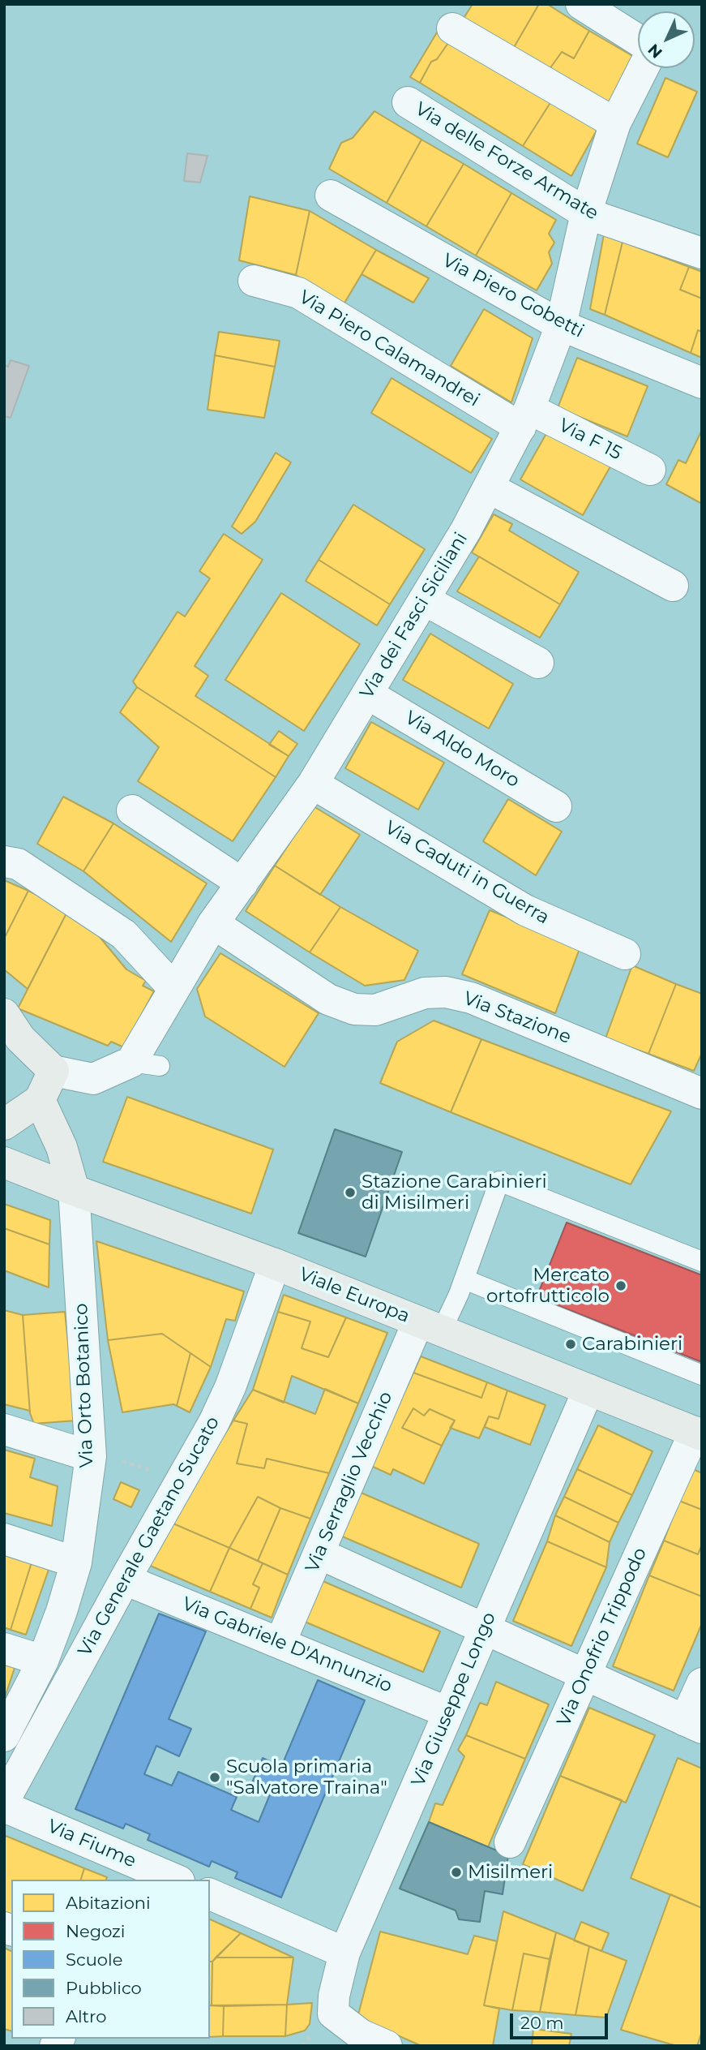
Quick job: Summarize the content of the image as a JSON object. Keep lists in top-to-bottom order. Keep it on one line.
{"streets":{"main road":["Viale Europa"],"street":["Via delle Forze Armate","Via Piero Gobetti","Via Piero Calamandrei","Via F 15","Via dei Fasci Siciliani","Via Aldo Moro","Via Caduti in Guerra","Via Stazione","Via Orto Botanico","Via Serraglio Vecchio","Via Generale Gaetano Sucato","Via Onofrio Trippodo","Via Gabriele D'Annunzio","Via Giuseppe Longo","Via Fiume"]},"crossings":[["Via delle Forze Armate","Via dei Fasci Siciliani"],["Via Piero Gobetti","Via dei Fasci Siciliani"],["Via Piero Calamandrei","Via F 15"],["Via Piero Calamandrei","Via dei Fasci Siciliani"],["Via F 15","Via dei Fasci Siciliani"],["Via dei Fasci Siciliani","Via Aldo Moro"],["Via dei Fasci Siciliani","Via Caduti in Guerra"],["Via dei Fasci Siciliani","Via Stazione"],["Viale Europa","Via Orto Botanico"],["Viale Europa","Via Serraglio Vecchio"],["Viale Europa","Via Generale Gaetano Sucato"],["Viale Europa","Via Onofrio Trippodo"],["Viale Europa","Via Giuseppe Longo"],["Via Serraglio Vecchio","Via Gabriele D'Annunzio"],["Via Generale Gaetano Sucato","Via Gabriele D'Annunzio"],["Via Gabriele D'Annunzio","Via Giuseppe Longo"]],"places":["Stazione Carabinieri di Misilmeri","Mercato ortofrutticolo","Carabinieri","Scuola primaria \"Salvatore Traina\"","Misilmeri"],"legend":["Abitazioni","Negozi","Scuole","Pubblico","Altro"],"scale_bar":"20 m","north":"bottom left"}
